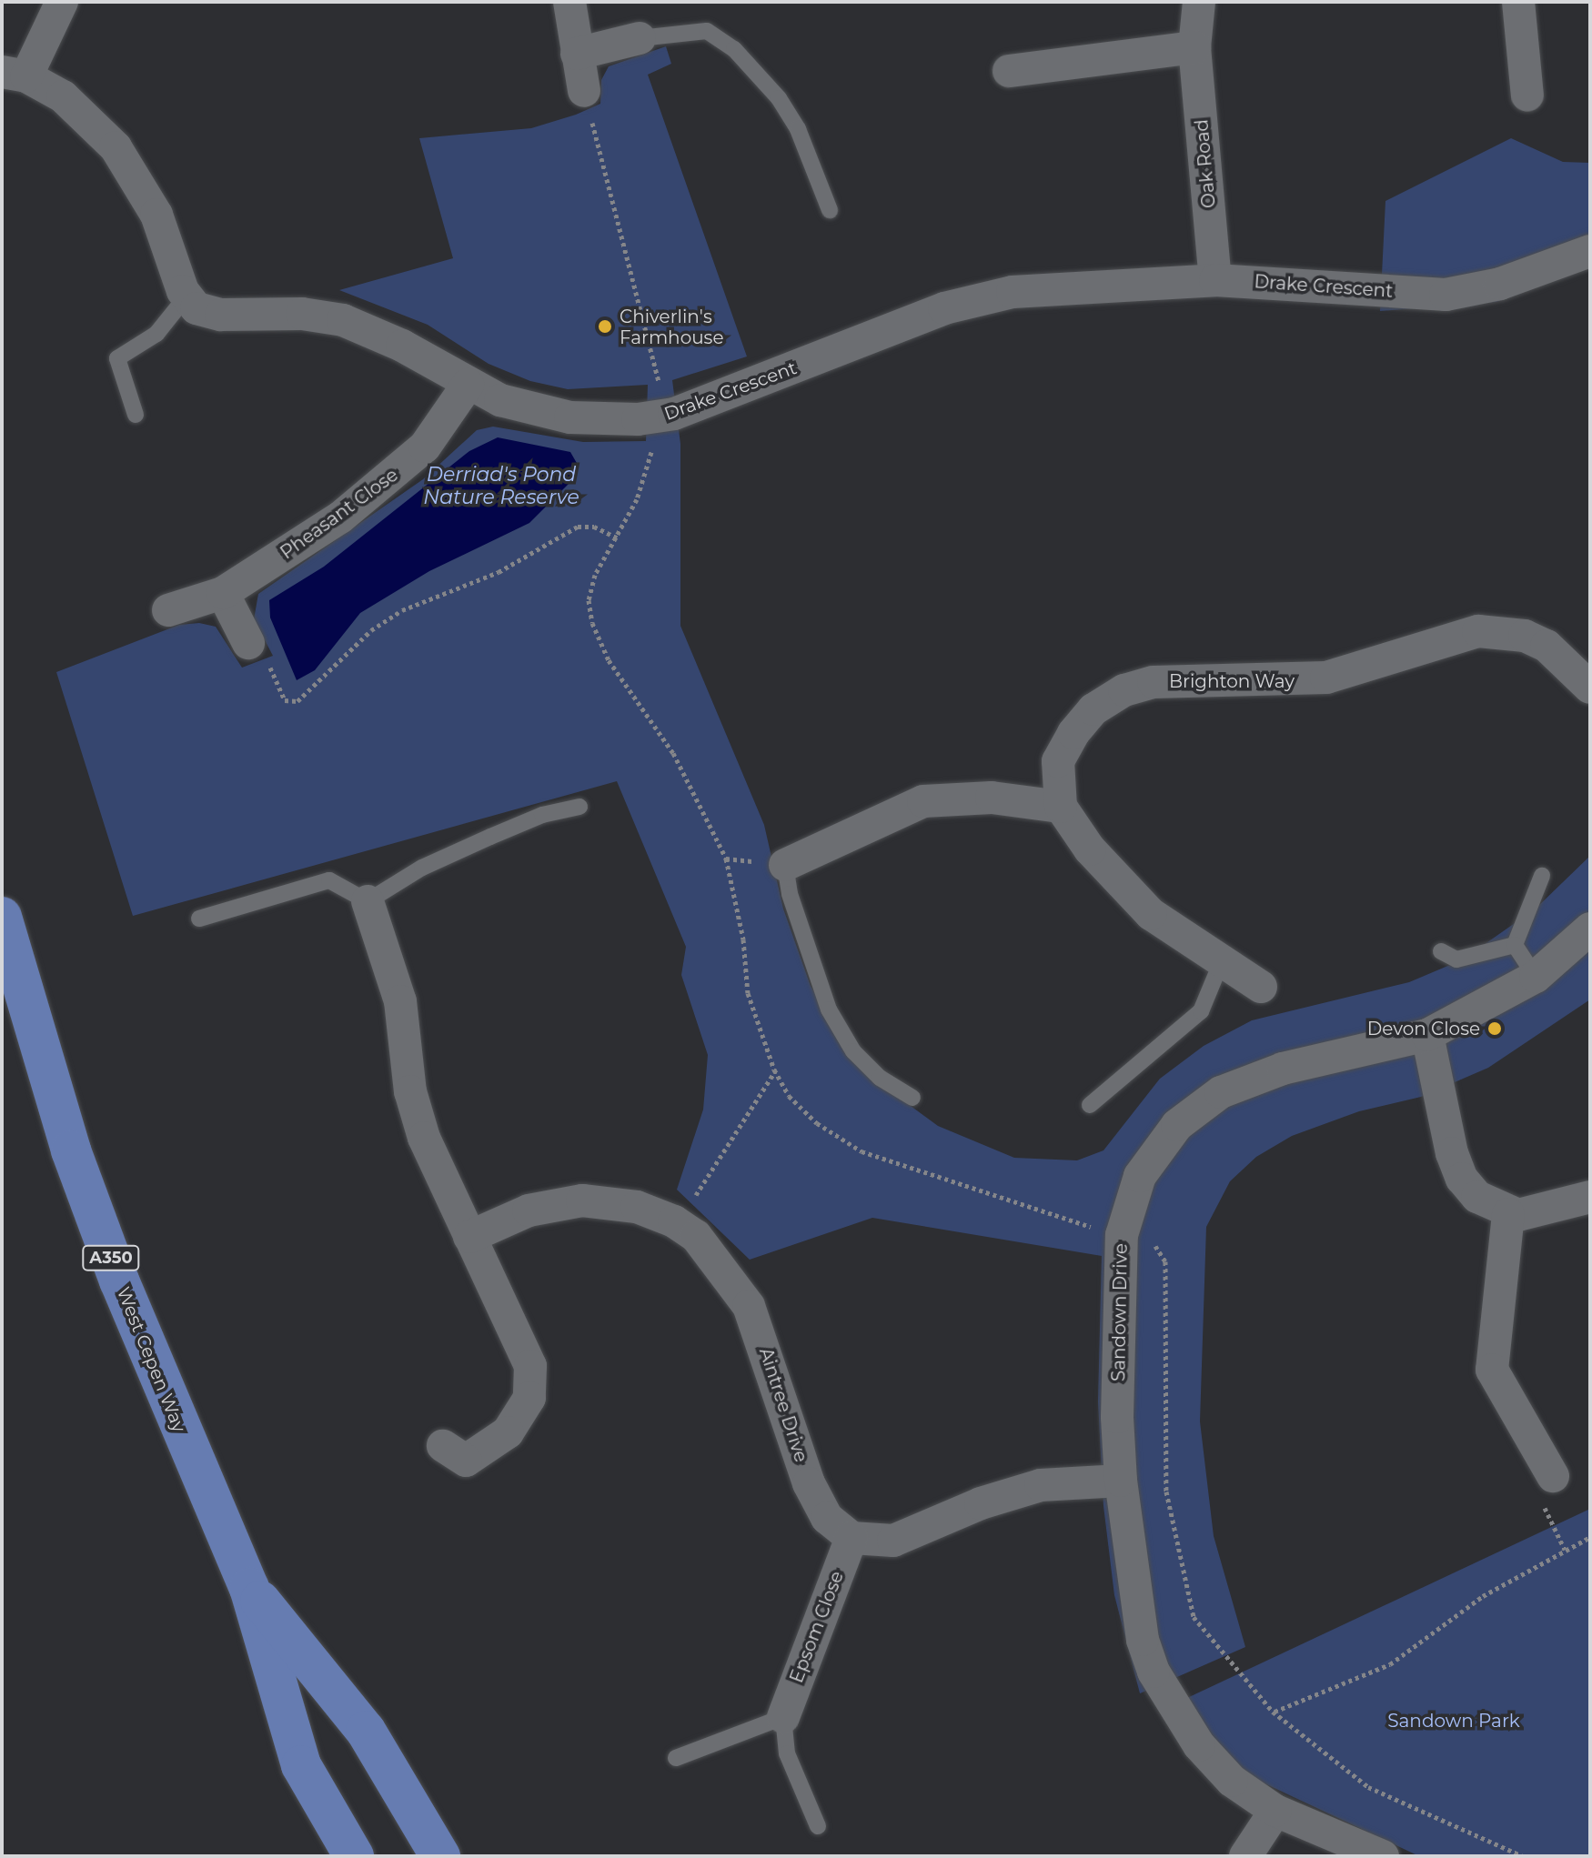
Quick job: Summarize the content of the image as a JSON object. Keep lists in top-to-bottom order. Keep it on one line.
{"streets":{"highway":["A350","West Cepen Way"],"street":["Oak Road","Drake Crescent","Pheasant Close","Brighton Way","Sandown Drive","Aintree Drive","Epsom Close"]},"crossings":[["Oak Road","Drake Crescent"],["Drake Crescent","Pheasant Close"],["Aintree Drive","Epsom Close"]],"water":["Derriad's Pond Nature Reserve"],"parks":["Sandown Park"],"places":["Chiverlin's Farmhouse","Devon Close"]}
